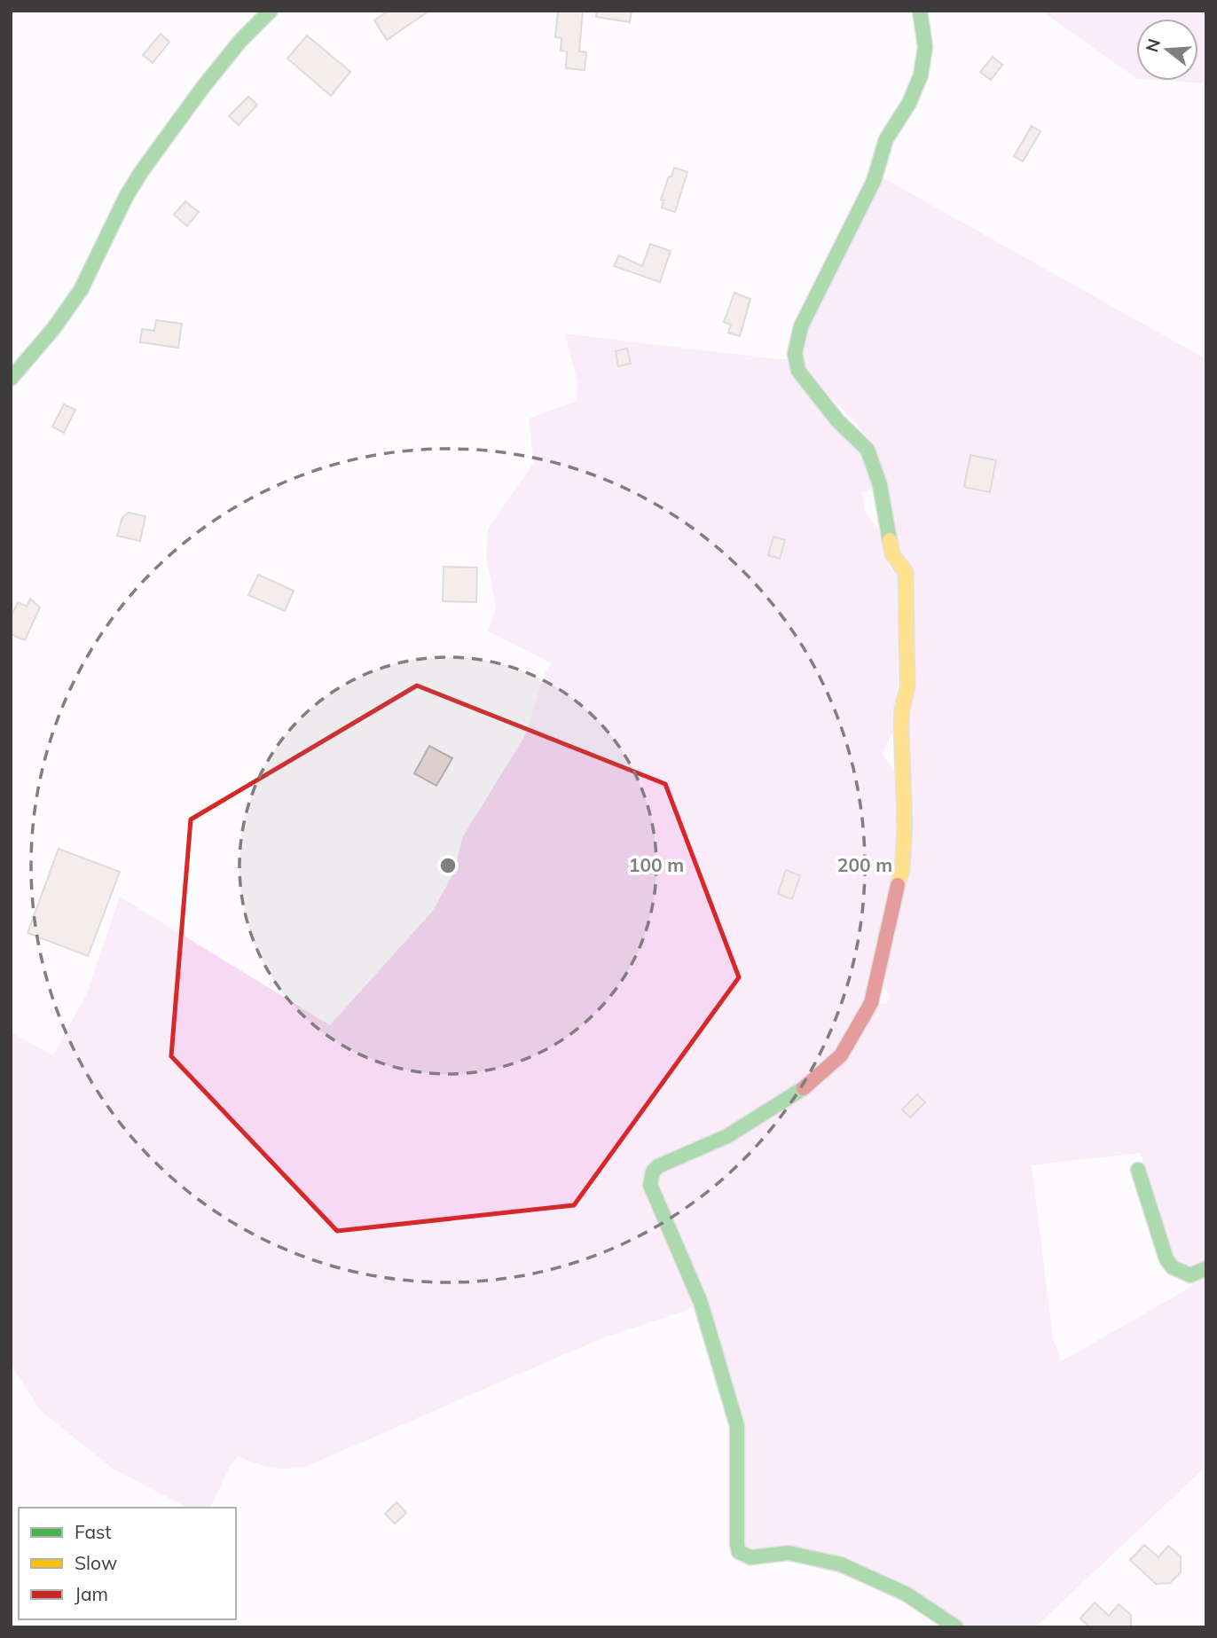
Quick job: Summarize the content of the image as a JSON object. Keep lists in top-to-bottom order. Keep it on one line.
{"legend":["Fast","Slow","Jam"],"north":"left","rings":["100 m","200 m"]}
